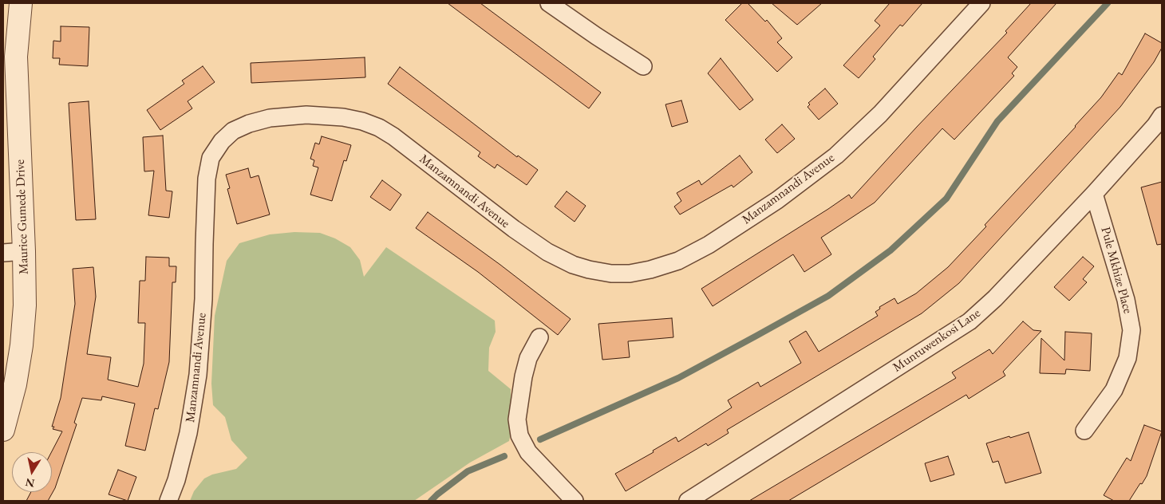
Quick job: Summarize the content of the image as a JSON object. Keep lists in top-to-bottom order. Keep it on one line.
{"streets":{"street":["Manzamnandi Avenue","Maurice Gumede Drive","Pule Mkhize Place","Muntuwenkosi Lane"]},"crossings":[["Pule Mkhize Place","Muntuwenkosi Lane"]],"north":"bottom"}
